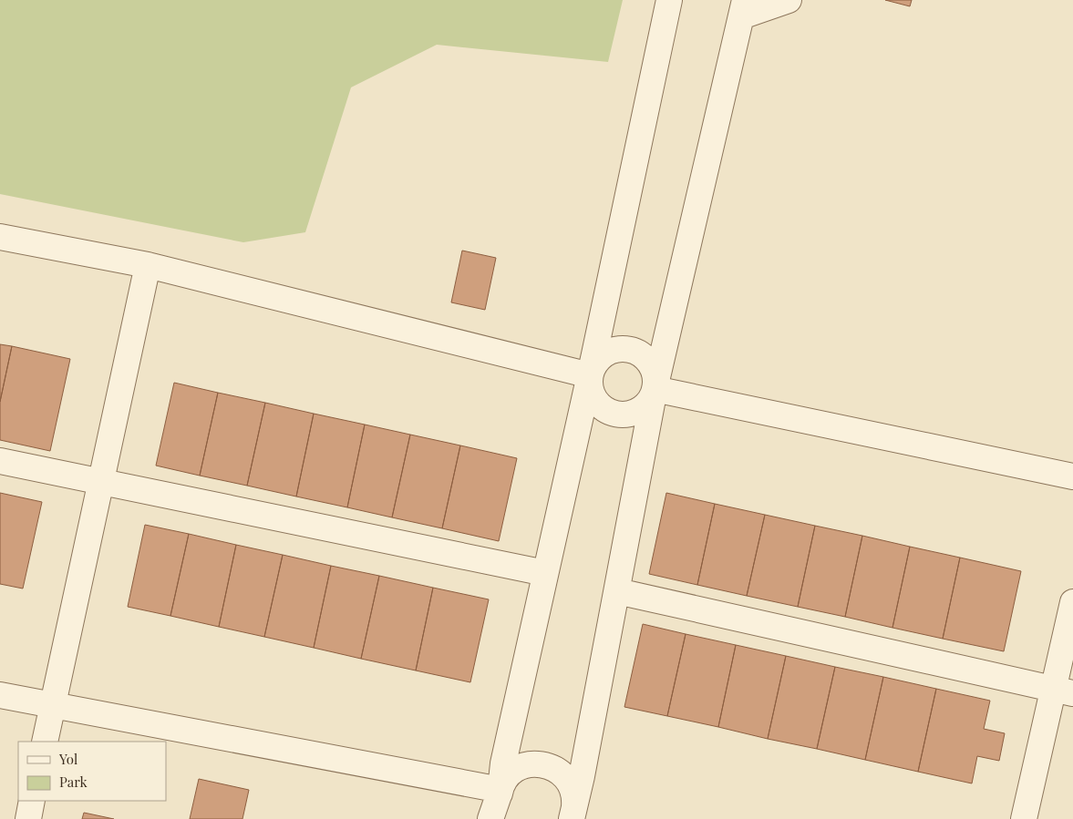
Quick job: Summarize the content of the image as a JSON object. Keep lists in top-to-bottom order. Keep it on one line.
{"legend":["Yol","Park"]}
